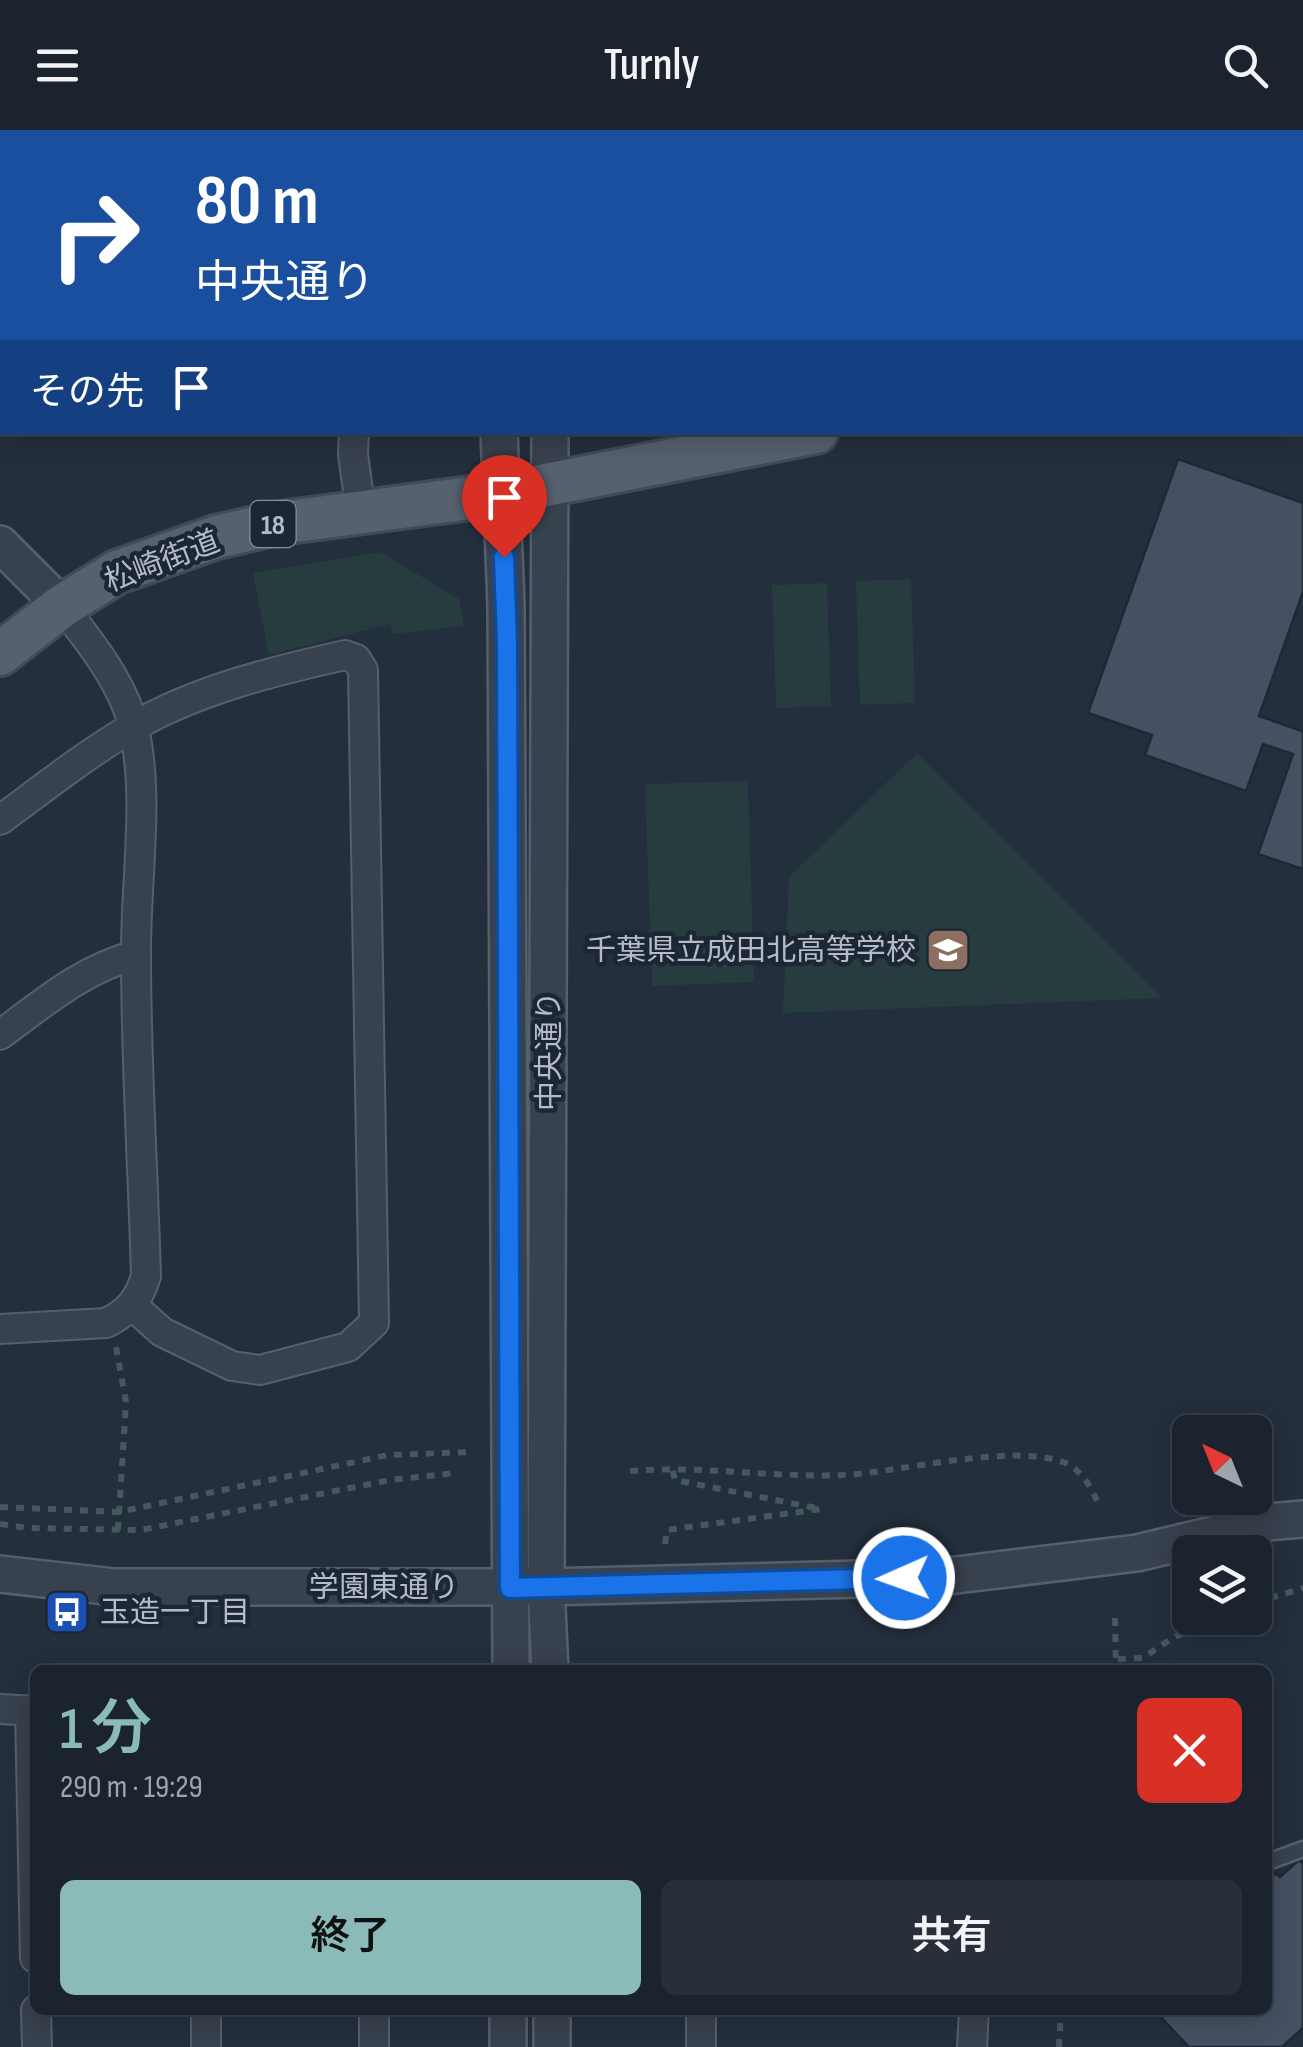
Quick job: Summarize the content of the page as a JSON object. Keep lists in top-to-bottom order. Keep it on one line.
{"streets":{"main road":["18","松崎街道"],"street":["中央通り","学園東通り"]},"crossings":[["松崎街道","中央通り"],["中央通り","学園東通り"]],"places":{"school or university":["千葉県立成田北高等学校"],"bus stop":["玉造一丁目"]},"north":"top left","page":{"header":"Turnly","turn":["80 m","中央通り"],"then":"その先","heading":["1 分","290 m · 19:29"],"buttons":["終了","共有"]}}
